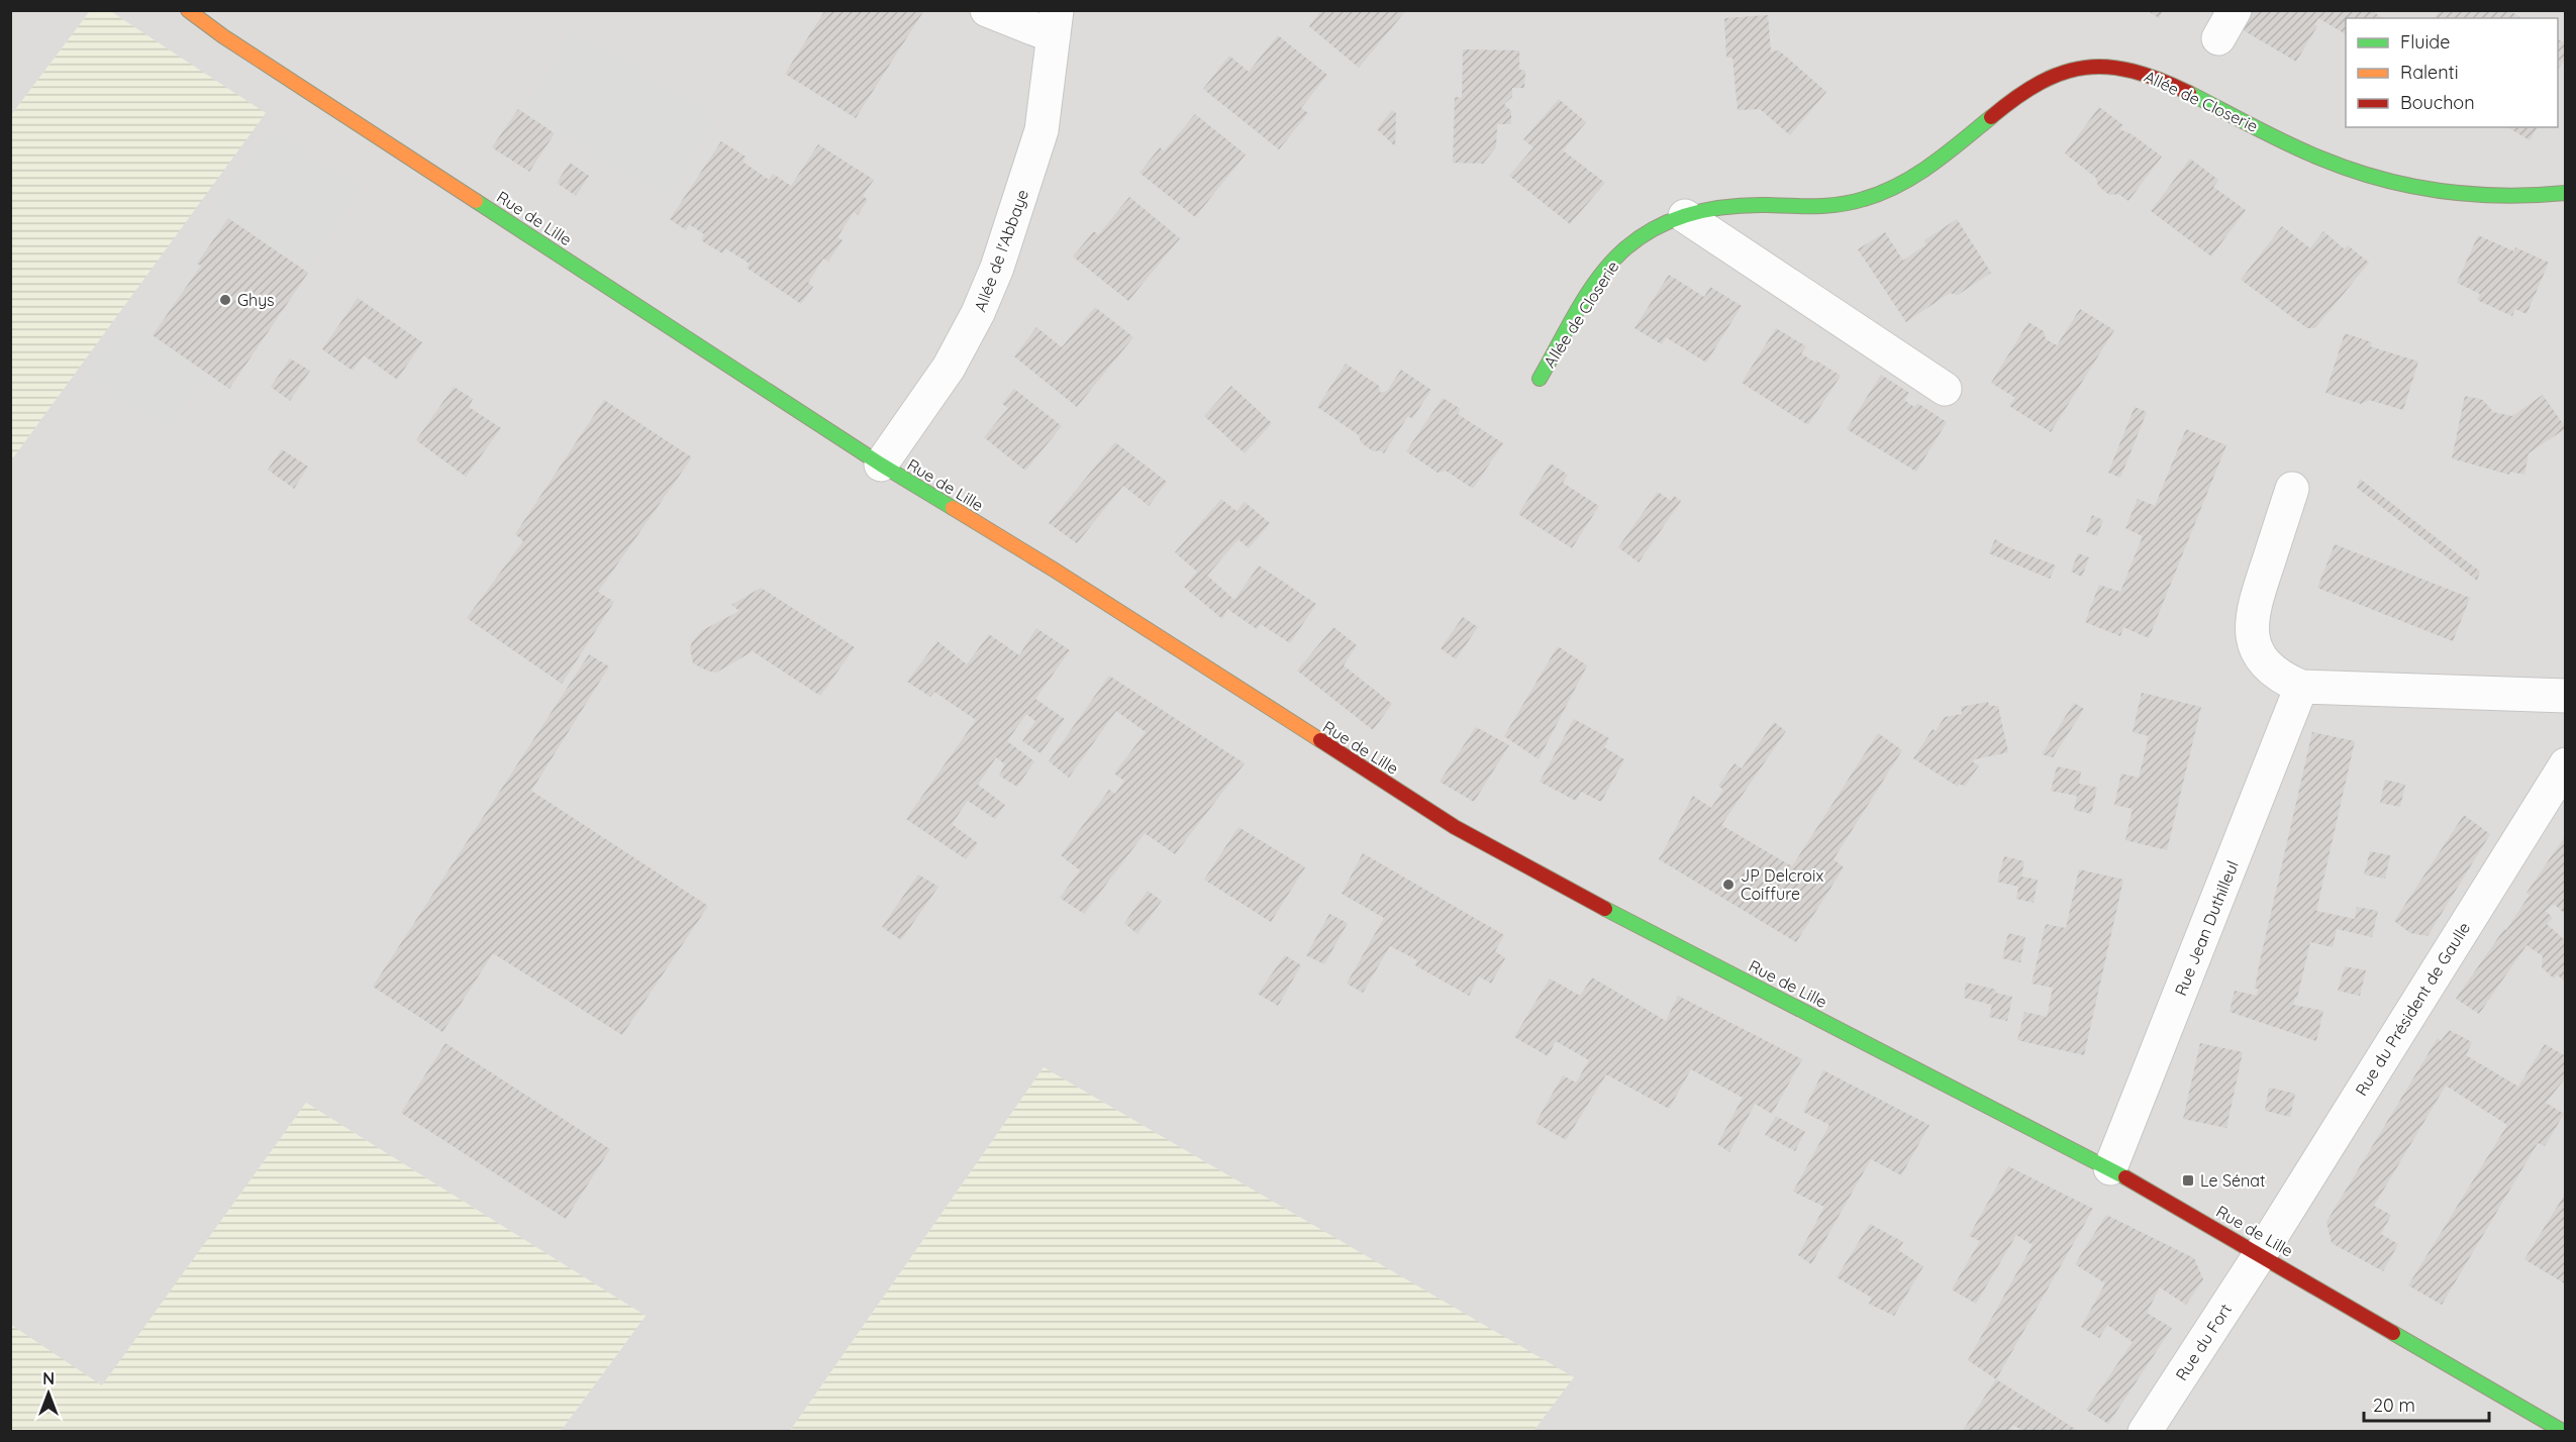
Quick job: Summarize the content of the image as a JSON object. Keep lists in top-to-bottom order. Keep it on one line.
{"streets":{"main road":["Allée de Closerie","Rue de Lille"],"street":["Allée de l'Abbaye","Rue Jean Duthilleul","Rue du Président de Gaulle","Rue du Fort"]},"crossings":[["Rue de Lille","Allée de l'Abbaye"],["Rue de Lille","Rue Jean Duthilleul"],["Rue de Lille","Rue du Président de Gaulle"],["Rue de Lille","Rue du Fort"],["Rue du Président de Gaulle","Rue du Fort"]],"places":{"other":["Ghys","JP Delcroix Coiffure"],"transit":["Le Sénat"]},"legend":["Fluide","Ralenti","Bouchon"],"scale_bar":"20 m","north":"top"}
